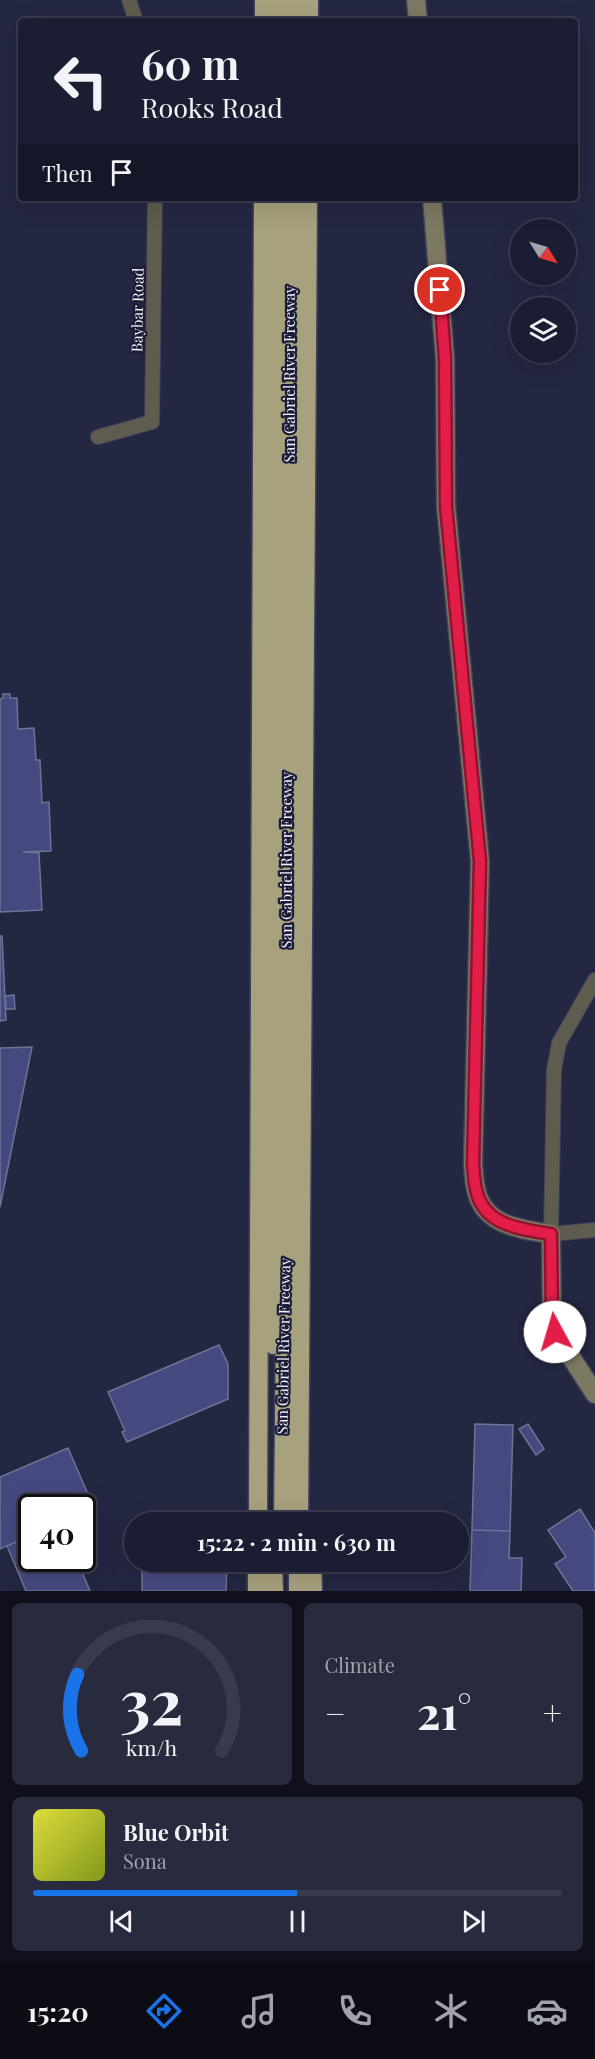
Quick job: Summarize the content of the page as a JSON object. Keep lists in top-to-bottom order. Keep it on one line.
{"streets":{"highway":["San Gabriel River Freeway"],"street":["Baybar Road"]},"north":"bottom right","page":{"turn":["60 m","Rooks Road"],"then":"Then","limit":"40","trip":"15:22 · 2 min · 630 m","tile":"Climate","heat":["−","21°","+"],"song":["Blue Orbit","Sona"],"tabs":"15:20","gauge":["32","km/h"]}}
